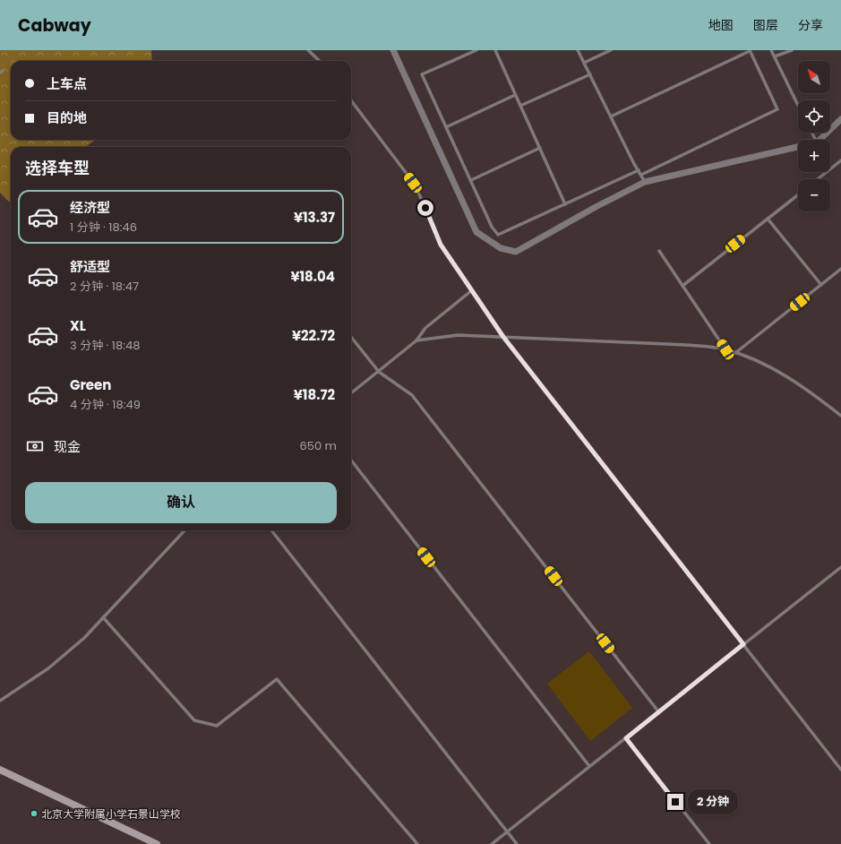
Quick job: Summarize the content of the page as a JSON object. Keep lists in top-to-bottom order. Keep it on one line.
{"places":["北京大学附属小学石景山学校"],"north":"top left","page":{"header":"Cabway","nav":["地图","图层","分享"],"map_buttons":["+","−"],"banner":["上车点","目的地"],"heading":"选择车型","list":[{"name":"经济型","note":"1 分钟 · 18:46","value":"¥13.37"},{"name":"舒适型","note":"2 分钟 · 18:47","value":"¥18.04"},{"name":"XL","note":"3 分钟 · 18:48","value":"¥22.72"},{"name":"Green","note":"4 分钟 · 18:49","value":"¥18.72"}],"pay":["现金","650 m"],"buttons":"确认","bubble":"2 分钟"}}
